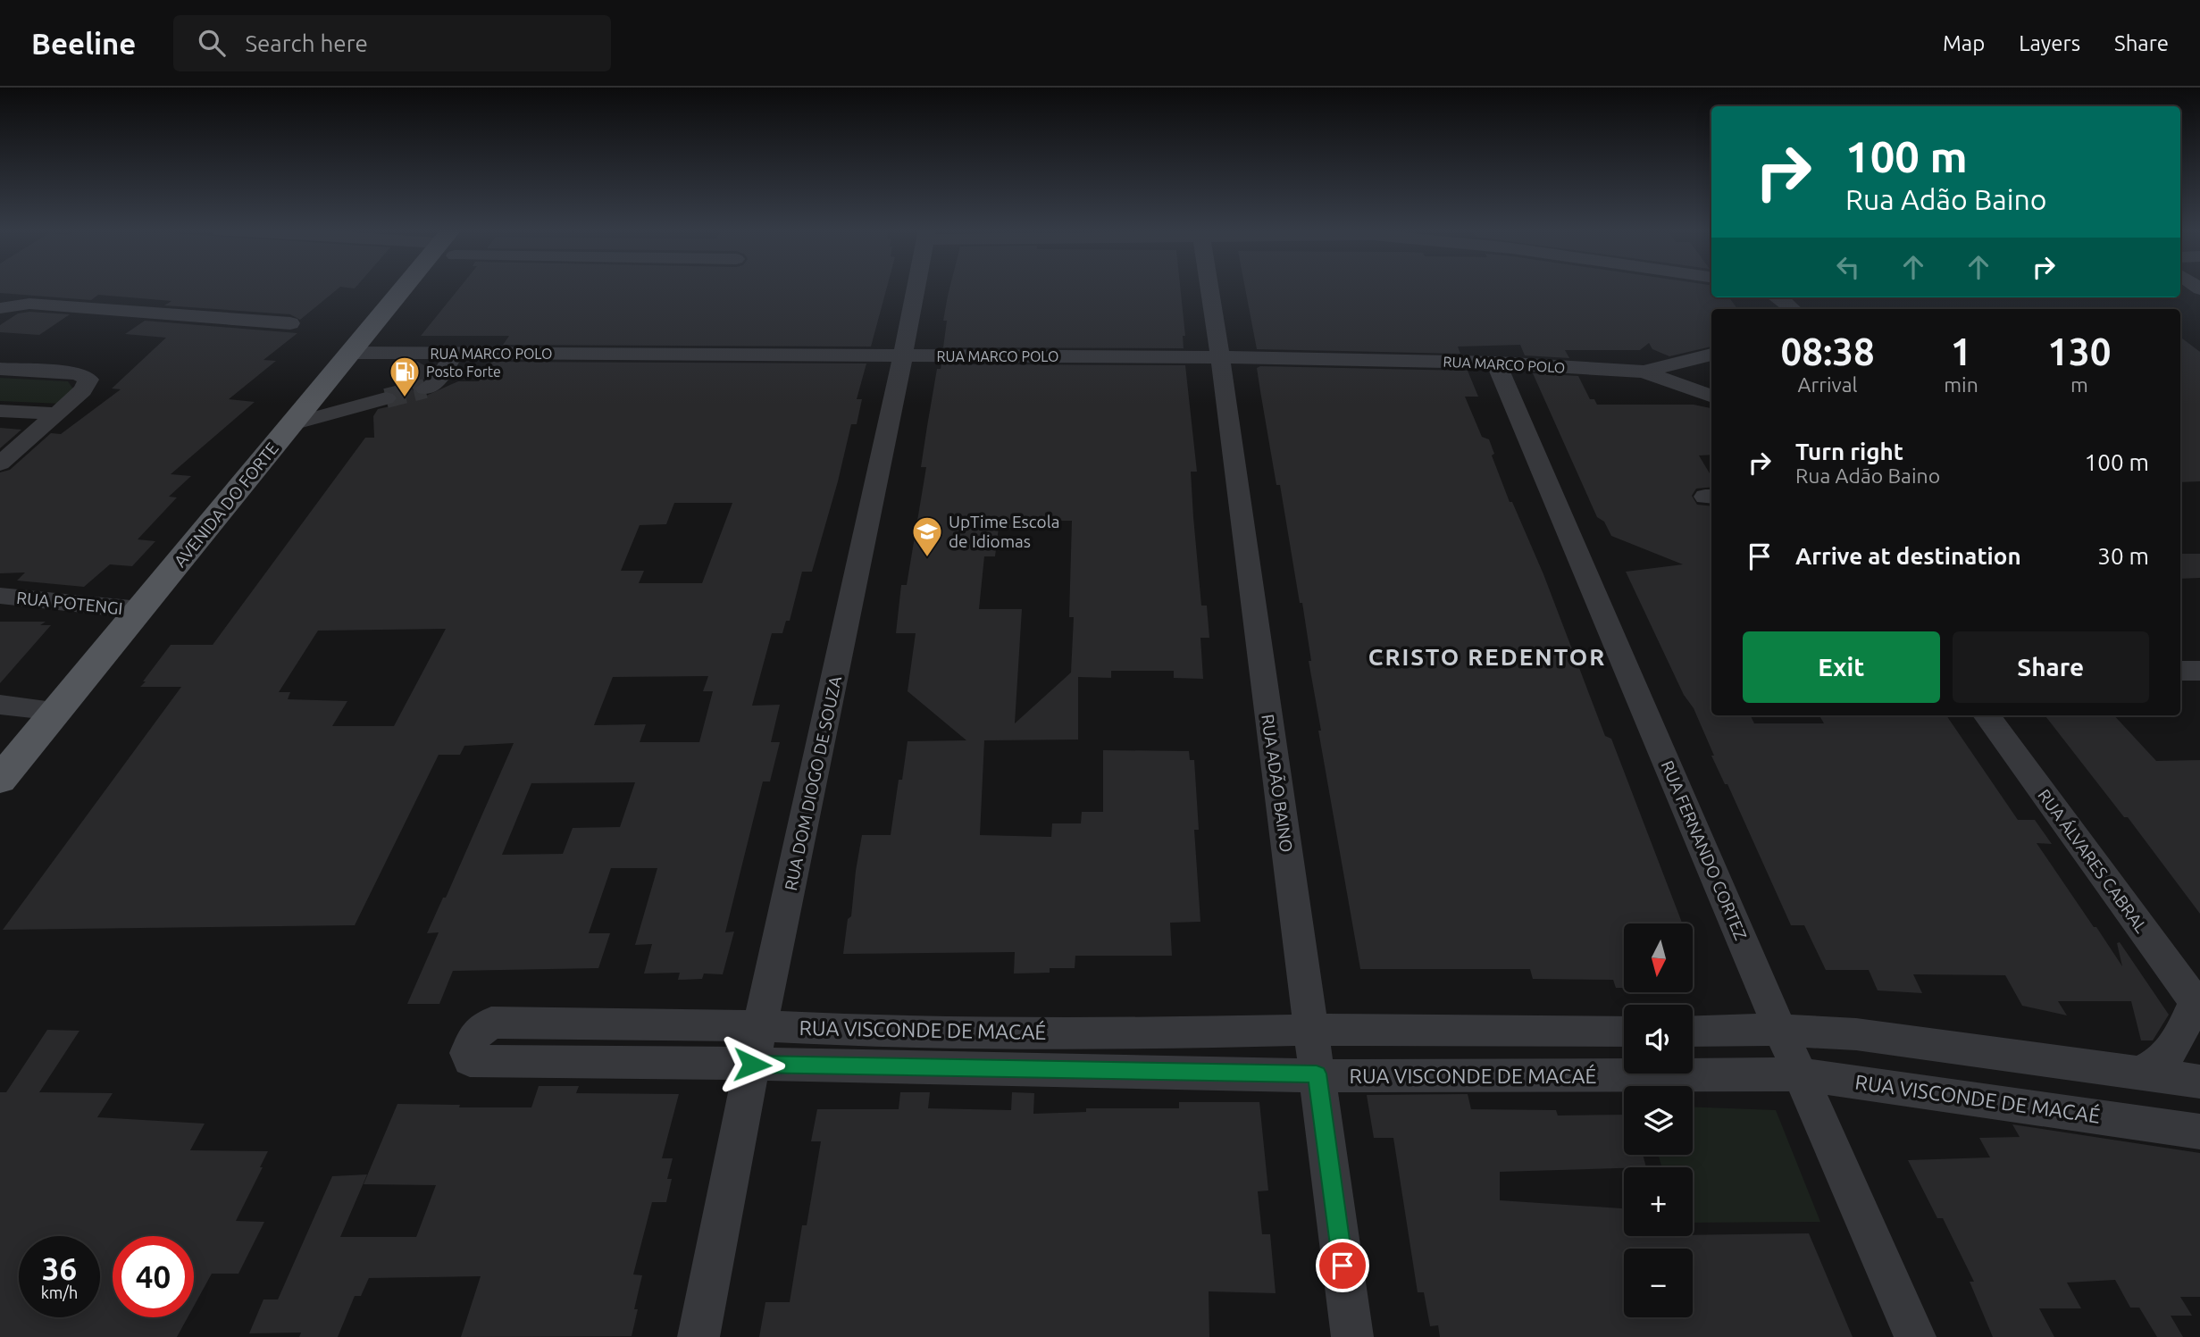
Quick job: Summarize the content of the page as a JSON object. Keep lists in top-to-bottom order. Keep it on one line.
{"streets":{"main road":["AVENIDA DO FORTE"],"street":["RUA MARCO POLO","RUA POTENGI","RUA DOM DIOGO DE SOUZA","RUA ADÃO BAINO","RUA FERNANDO CORTEZ","RUA ÁLVARES CABRAL","RUA VISCONDE DE MACAÉ"]},"crossings":[["RUA MARCO POLO","AVENIDA DO FORTE"],["RUA MARCO POLO","RUA DOM DIOGO DE SOUZA"],["RUA MARCO POLO","RUA ADÃO BAINO"],["RUA MARCO POLO","RUA FERNANDO CORTEZ"],["AVENIDA DO FORTE","RUA POTENGI"],["RUA DOM DIOGO DE SOUZA","RUA VISCONDE DE MACAÉ"],["RUA ADÃO BAINO","RUA VISCONDE DE MACAÉ"],["RUA FERNANDO CORTEZ","RUA VISCONDE DE MACAÉ"]],"districts":["CRISTO REDENTOR"],"places":{"fuel station":["Posto Forte"],"school or university":["UpTime Escola de Idiomas"]},"north":"bottom","page":{"header":"Beeline","search":"Search here","nav":["Map","Layers","Share"],"turn":["100 m","Rua Adão Baino"],"eta":["08:38","Arrival","1","min","130","m"],"list":[{"name":"Turn right","note":"Rua Adão Baino","value":"100 m"},{"name":"Arrive at destination","value":"30 m"}],"buttons":["Exit","Share"],"map_buttons":["+","−"],"speed":"36 km/h","limit":"40"}}
